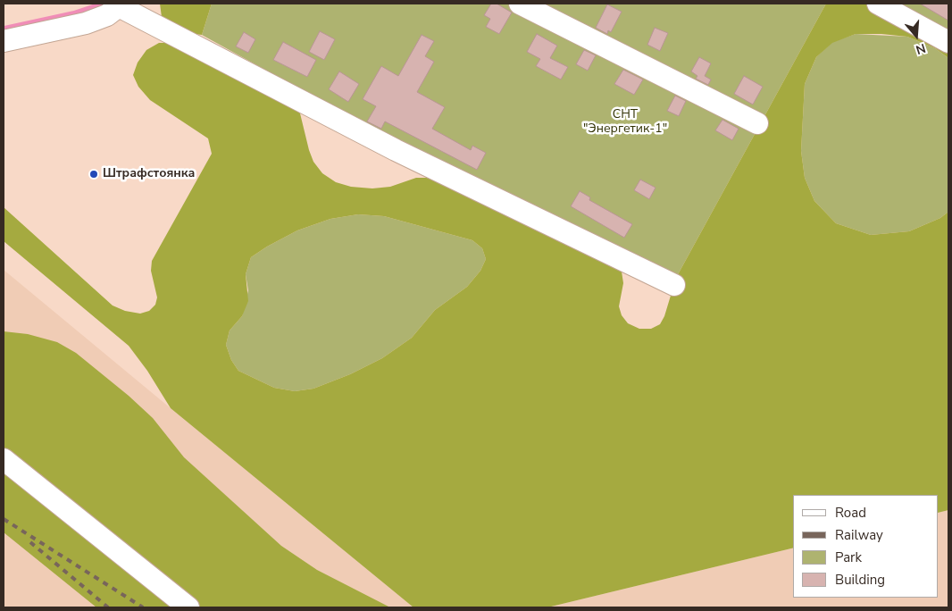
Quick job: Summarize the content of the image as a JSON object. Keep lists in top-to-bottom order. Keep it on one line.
{"parks":["СНТ \"Энергетик-1\""],"places":["Штрафстоянка"],"legend":["Road","Railway","Park","Building"],"north":"bottom"}
